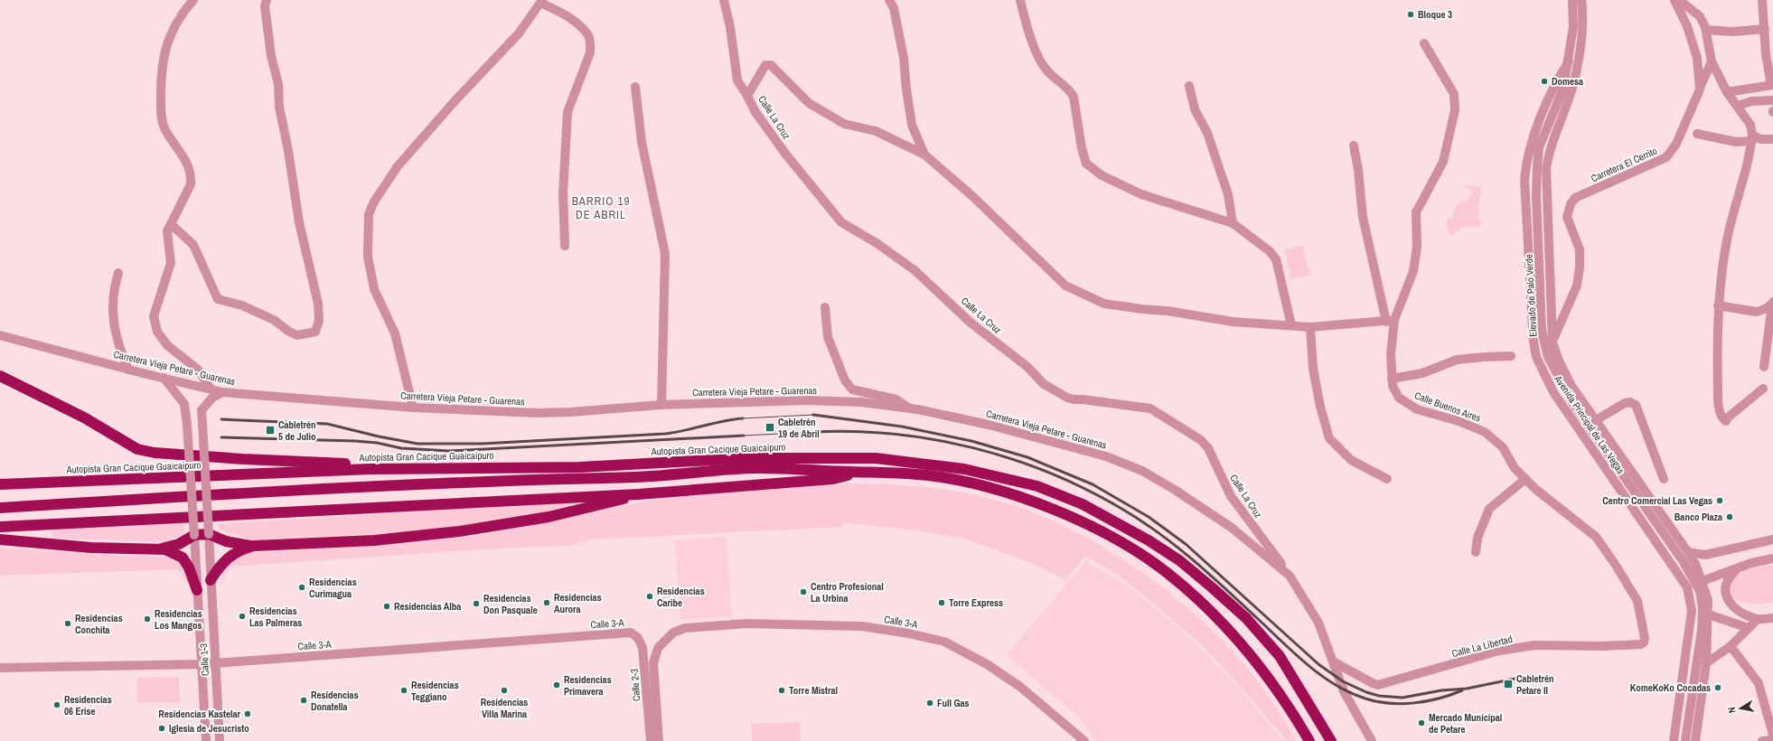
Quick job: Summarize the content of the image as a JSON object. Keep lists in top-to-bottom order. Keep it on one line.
{"streets":{"highway":["Autopista Gran Cacique Guaicaipuro"],"street":["Calle La Cruz","Carretera El Cerrito","Elevado de Palo Verde","Carretera Vieja Petare - Guarenas","Calle Buenos Aires","Avenida Principal de Las Vegas","Calle 3-A","Calle La Libertad","Calle 1-3","Calle 2-3"]},"crossings":[["Calle La Cruz","Carretera Vieja Petare - Guarenas"],["Carretera El Cerrito","Avenida Principal de Las Vegas"],["Elevado de Palo Verde","Avenida Principal de Las Vegas"],["Carretera Vieja Petare - Guarenas","Calle La Libertad"],["Carretera Vieja Petare - Guarenas","Calle 1-3"],["Calle Buenos Aires","Calle La Libertad"],["Calle 3-A","Calle 1-3"],["Calle 3-A","Calle 2-3"]],"districts":["BARRIO 19 DE ABRIL"],"places":{"other":["Bloque 3","Domesa","Centro Comercial Las Vegas","Banco Plaza","Residencias Curimagua","Centro Profesional La Urbina","Residencias Caribe","Residencias Aurora","Torre Express","Residencias Don Pasquale","Residencias Alba","Residencias Las Palmeras","Residencias Los Mangos","Residencias Conchita","Residencias Primavera","KomeKoKo Cocadas","Residencias Teggiano","Residencias Villa Marina","Torre Mistral","Residencias Donatella","Full Gas","Residencias 06 Erise","Residencias Kastelar","Mercado Municipal de Petare","Iglesia de Jesucristo"],"transit":["Cabletrén 19 de Abril","Cabletrén 5 de Julio","Cabletrén Petare II"]},"north":"left"}
